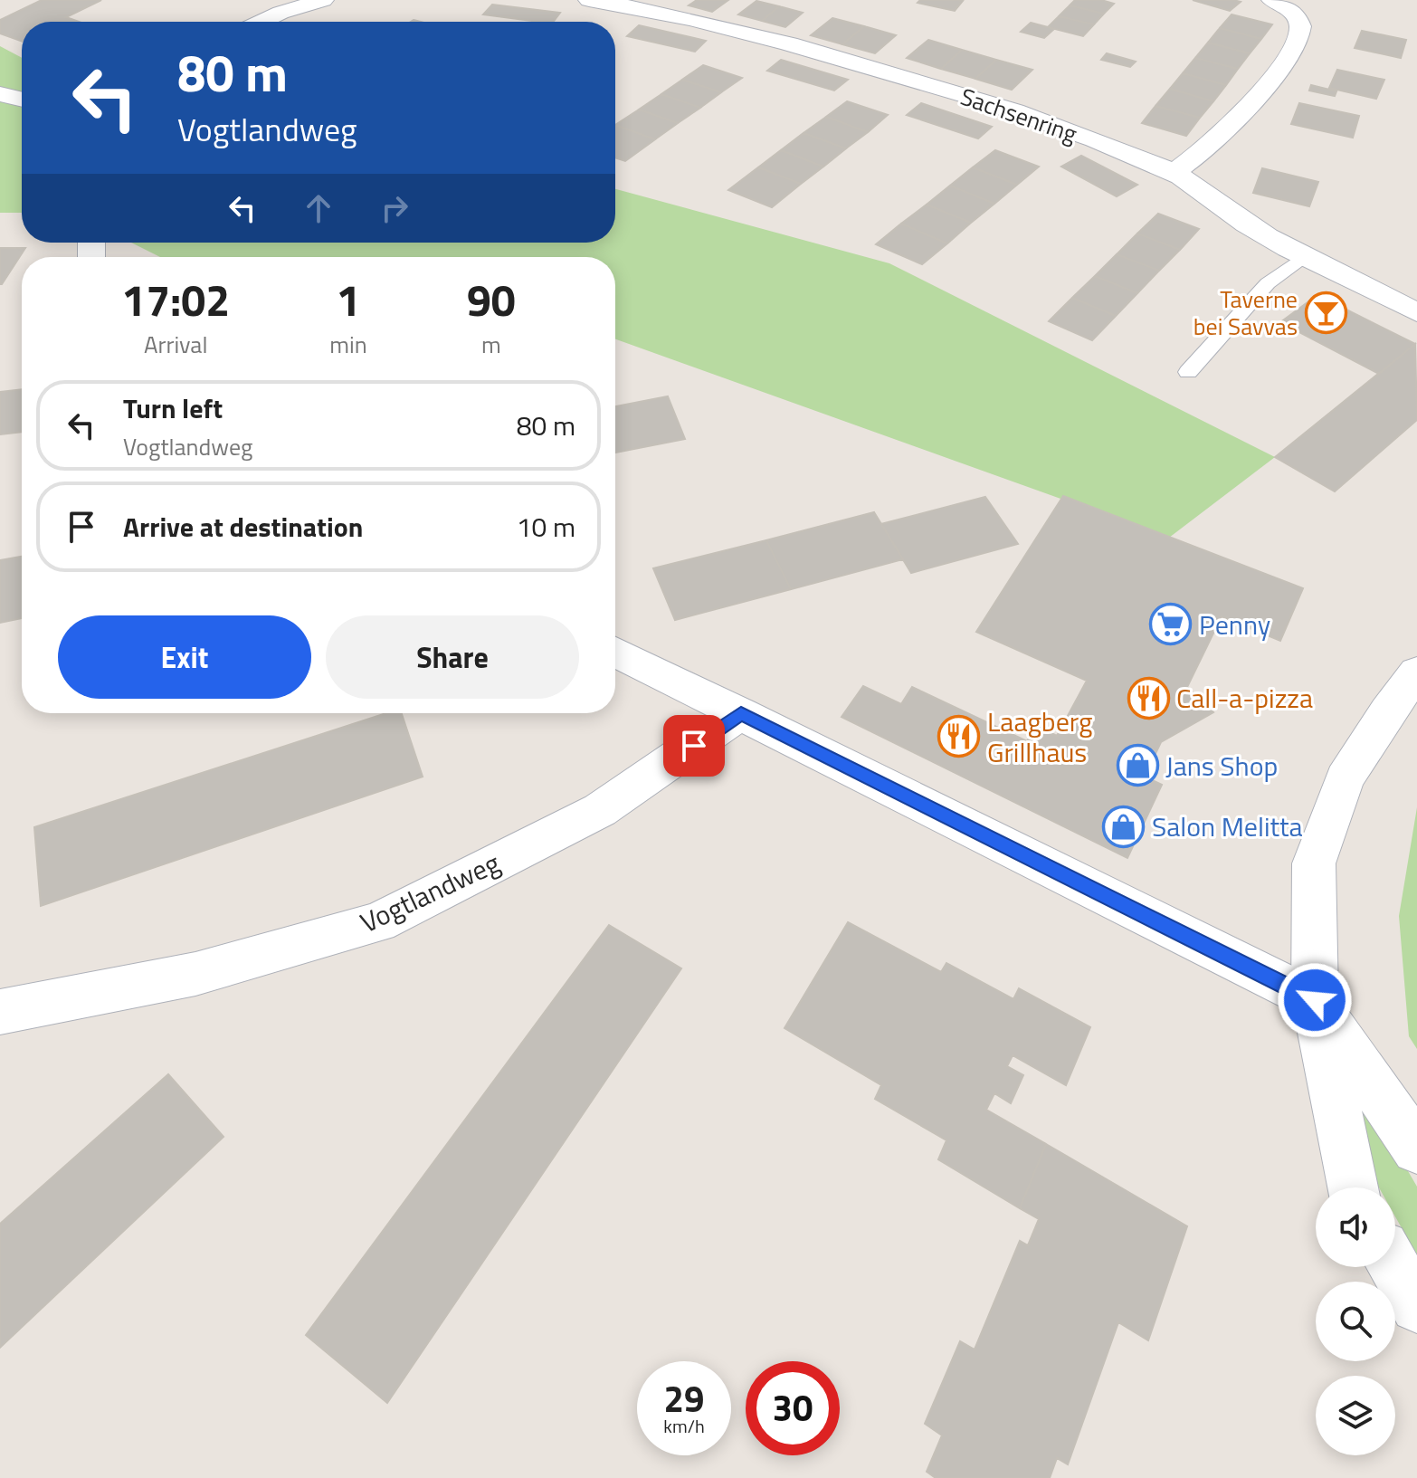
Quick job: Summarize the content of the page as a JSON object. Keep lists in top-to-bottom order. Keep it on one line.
{"streets":{"street":["Sachsenring","Vogtlandweg"]},"places":{"bar":["Taverne bei Savvas"],"supermarket":["Penny"],"restaurant":["Call-a-pizza","Laagberg Grillhaus"],"shop":["Jans Shop","Salon Melitta"]},"page":{"turn":["80 m","Vogtlandweg"],"eta":["17:02","Arrival","1","min","90","m"],"list":[{"name":"Turn left","note":"Vogtlandweg","value":"80 m"},{"name":"Arrive at destination","value":"10 m"}],"buttons":["Exit","Share"],"speed":"29 km/h","limit":"30"}}
